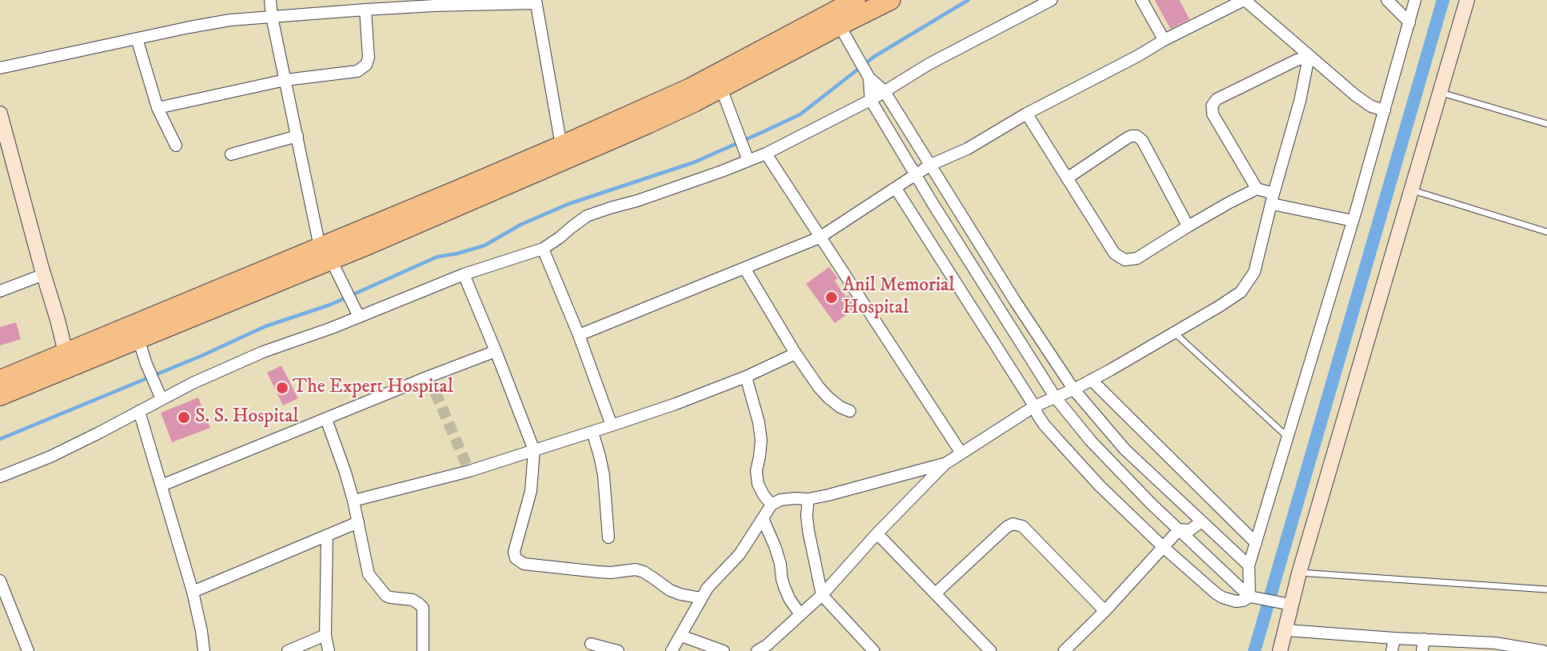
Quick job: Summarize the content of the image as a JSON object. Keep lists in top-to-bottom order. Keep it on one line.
{"places":["Anil Memorial Hospital","The Expert Hospital","S. S. Hospital"]}
